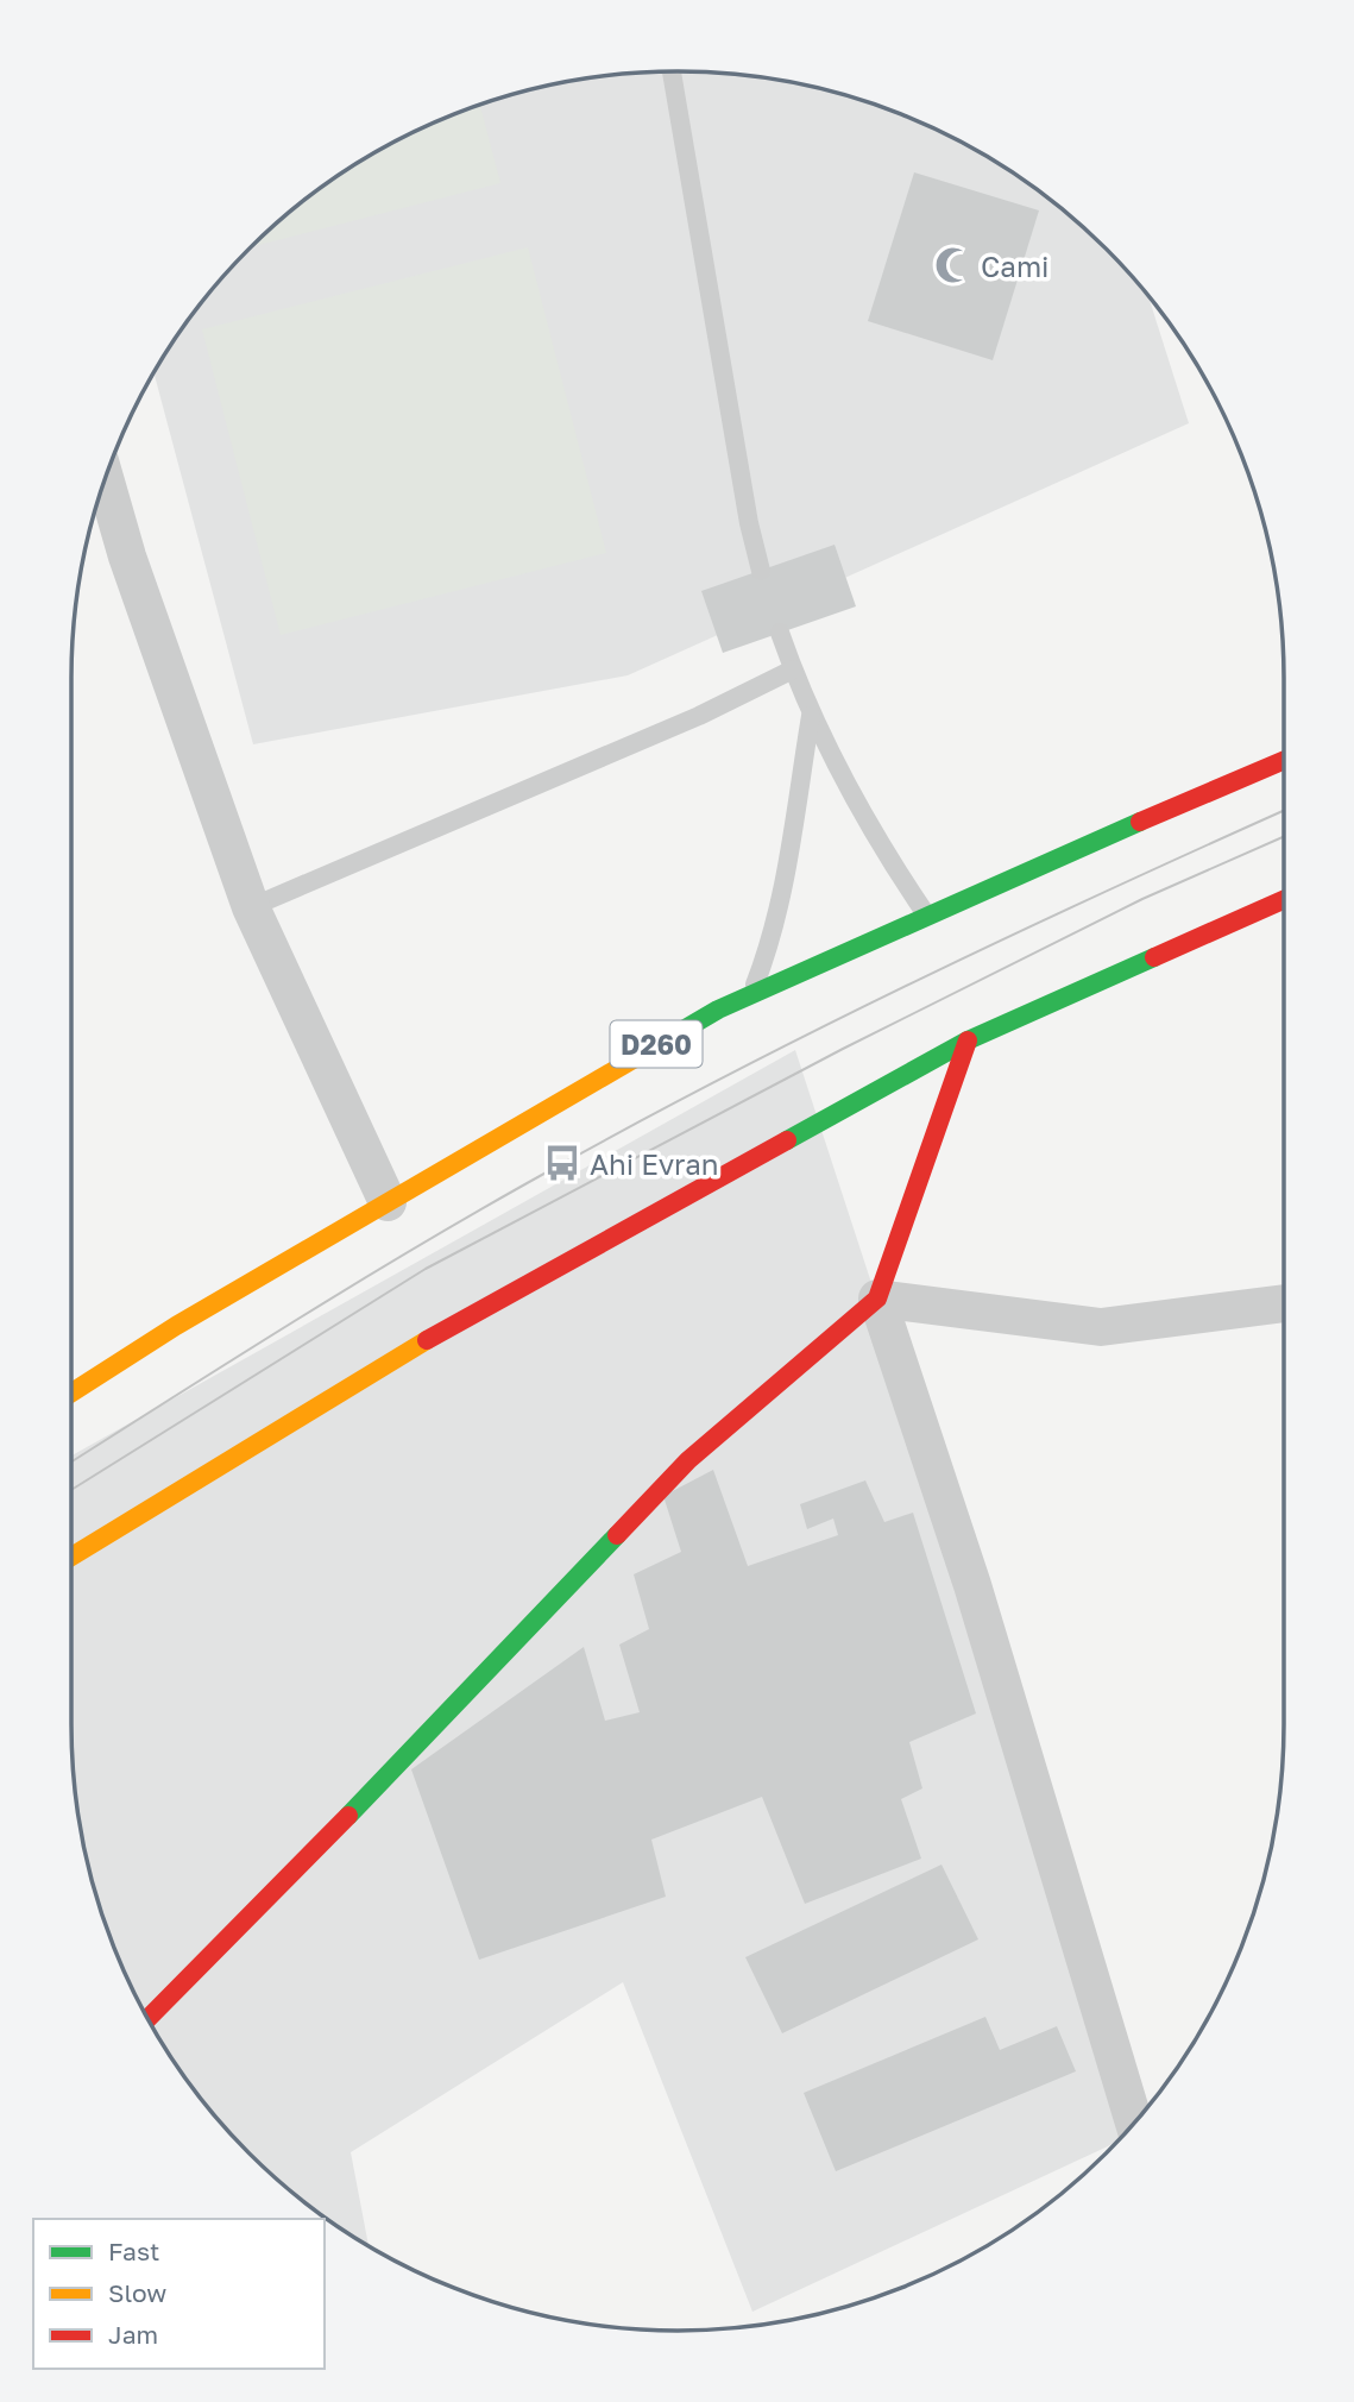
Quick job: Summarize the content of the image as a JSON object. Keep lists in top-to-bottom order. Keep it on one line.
{"streets":{"main road":["D260"]},"places":{"mosque":["Cami"],"bus stop":["Ahi Evran"]},"legend":["Fast","Slow","Jam"]}
